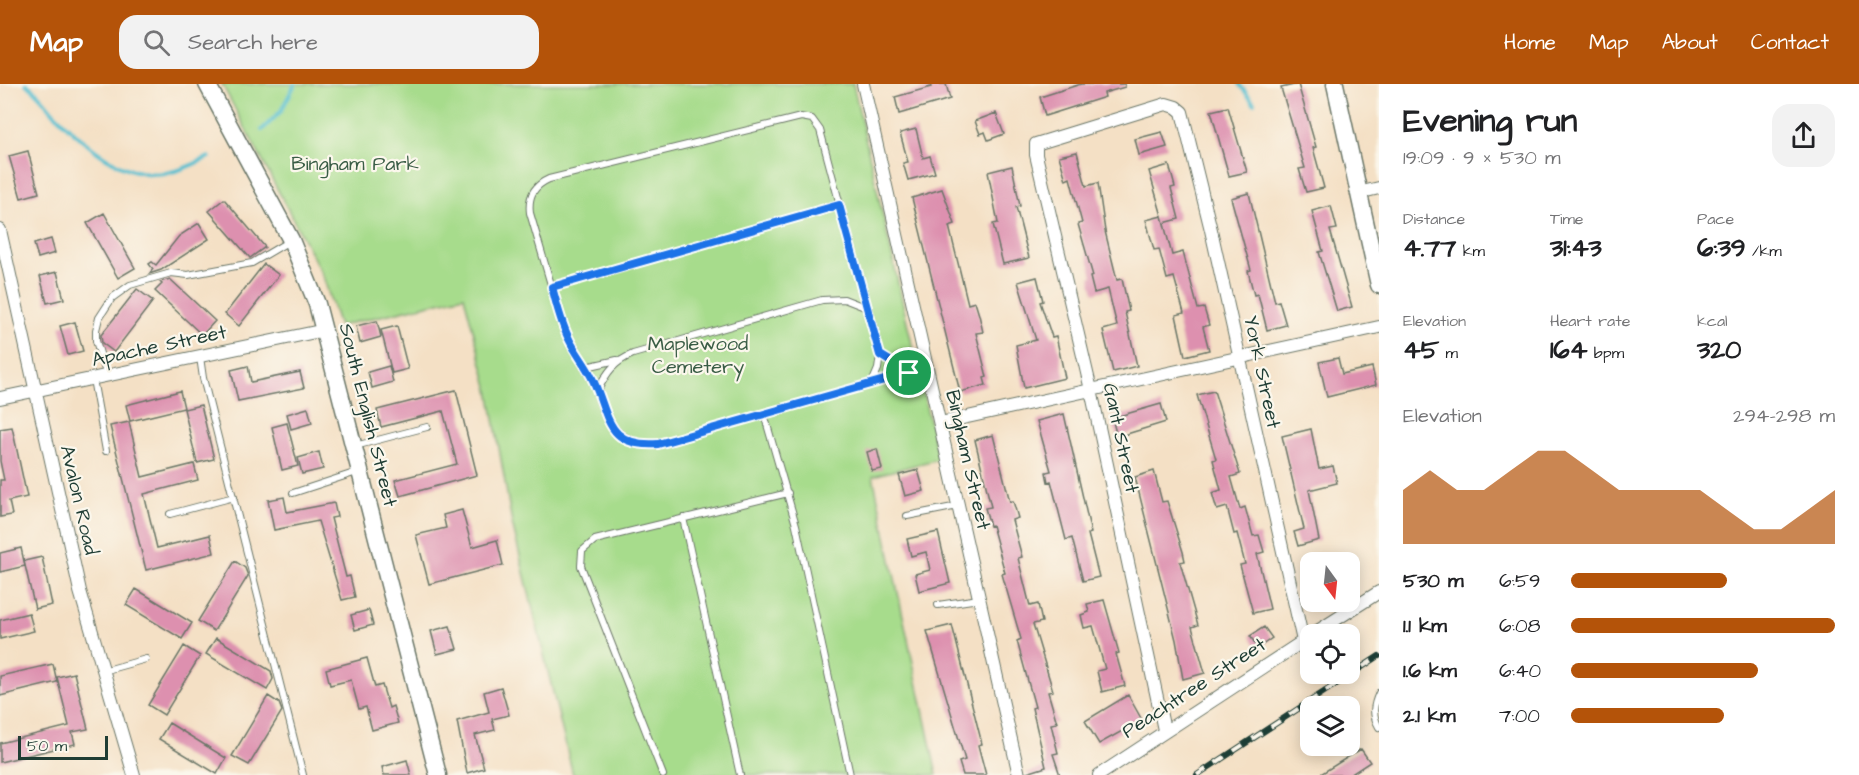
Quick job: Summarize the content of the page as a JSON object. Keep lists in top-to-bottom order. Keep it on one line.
{"streets":{"street":["Apache Street","York Street","South English Street","Gant Street","Bingham Street","Avalon Road","Peachtree Street"]},"crossings":[["Apache Street","South English Street"],["Apache Street","Avalon Road"],["York Street","Gant Street"],["Gant Street","Peachtree Street"]],"parks":["Bingham Park","Maplewood Cemetery"],"scale_bar":"50 m","north":"bottom","page":{"header":"Map","search":"Search here","nav":["Home","Map","About","Contact"],"heading":["Evening run","19:09 · 9 × 530 m"],"stats":[["Distance","4.77 km"],["Time","31:43"],["Pace","6:39 /km"],["Elevation","45 m"],["Heart rate","164 bpm"],["kcal","320"]],"chart":["Elevation","294–298 m"],"list":[{"name":"530 m","note":"6:59"},{"name":"1.1 km","note":"6:08"},{"name":"1.6 km","note":"6:40"},{"name":"2.1 km","note":"7:00"}],"scale":"50 m"}}
